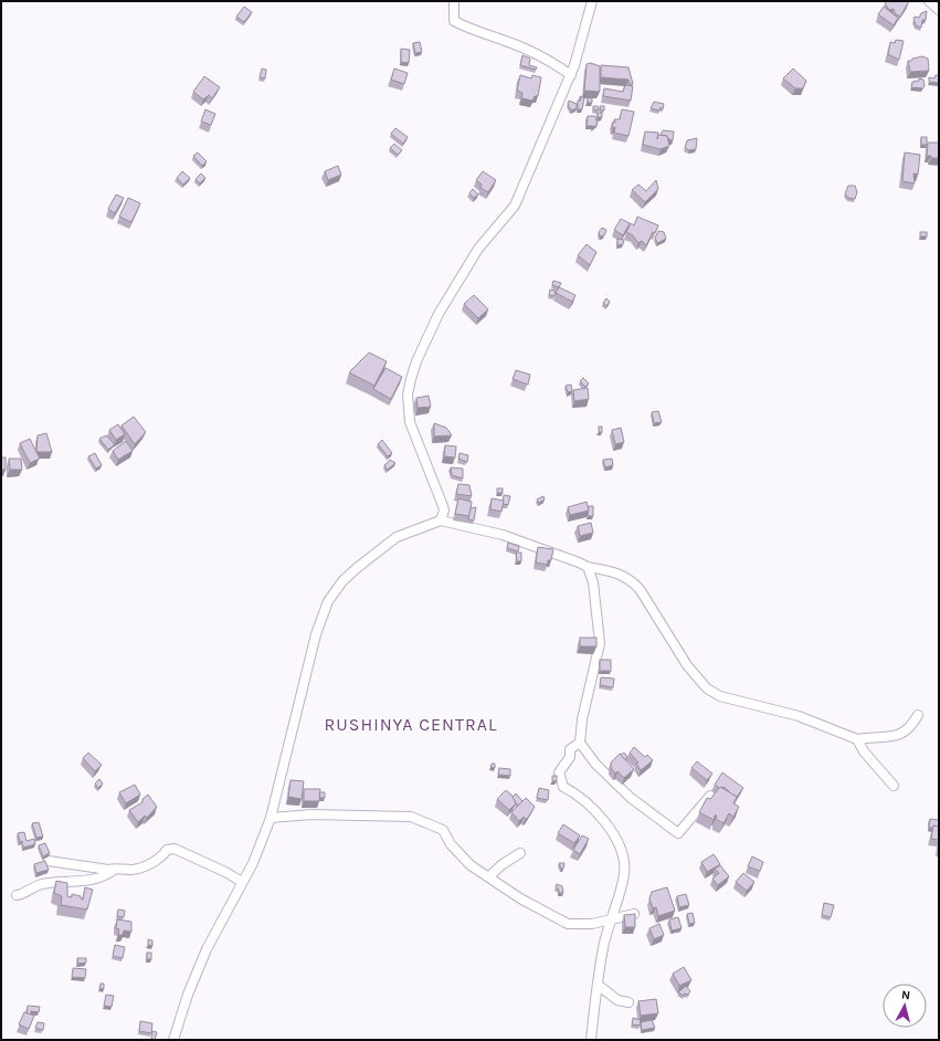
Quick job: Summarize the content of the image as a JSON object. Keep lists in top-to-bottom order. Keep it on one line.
{"districts":["RUSHINYA CENTRAL"],"north":"top"}
